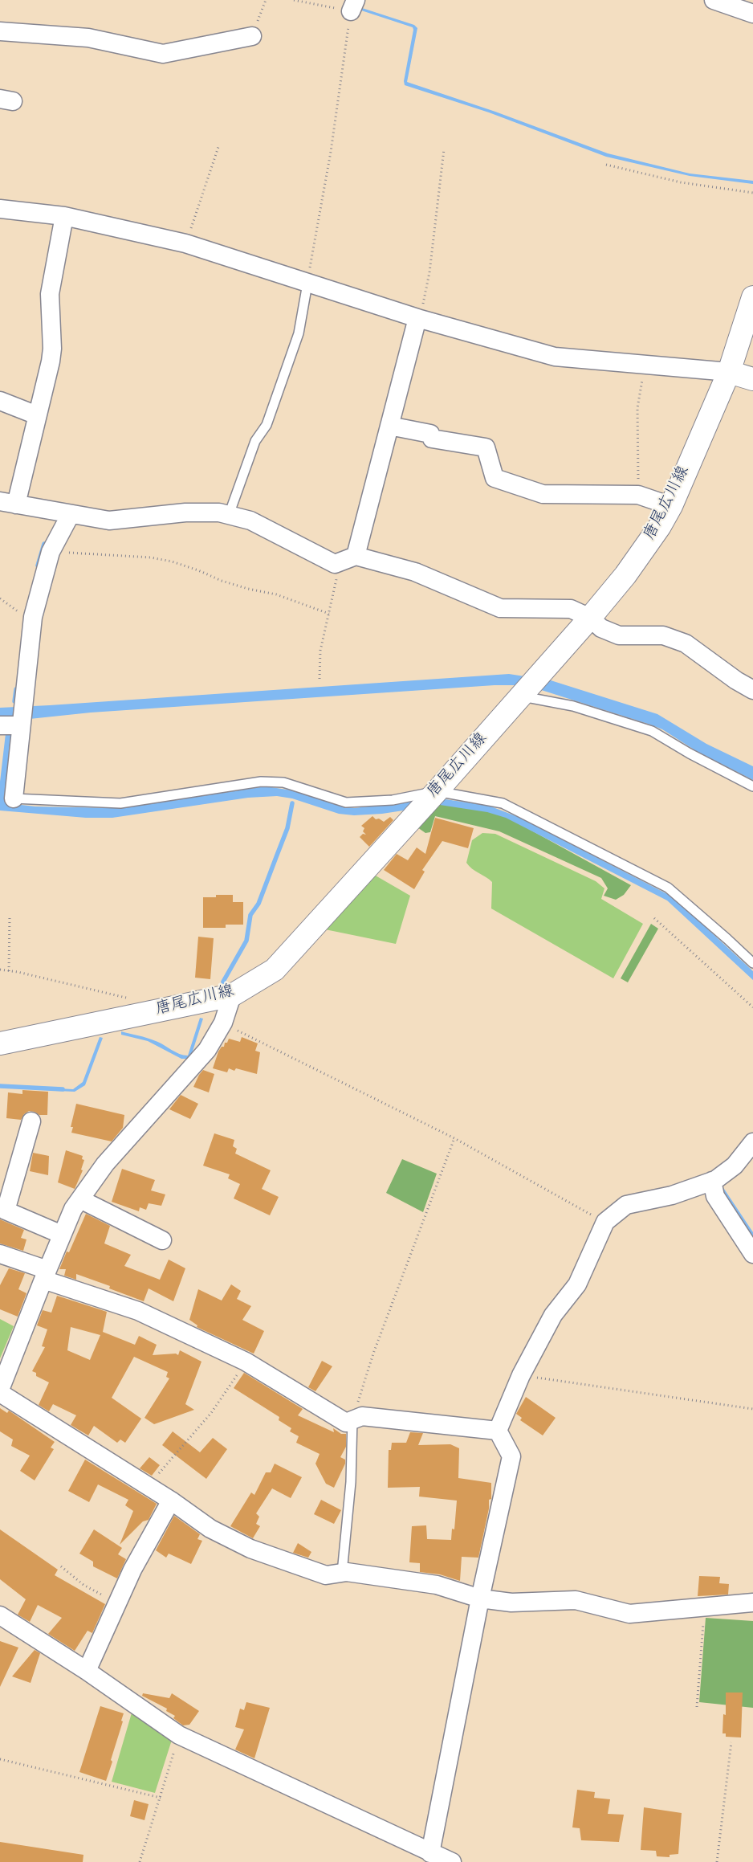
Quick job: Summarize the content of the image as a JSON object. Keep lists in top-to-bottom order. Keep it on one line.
{"streets":{"main road":["唐尾広川線"]}}
